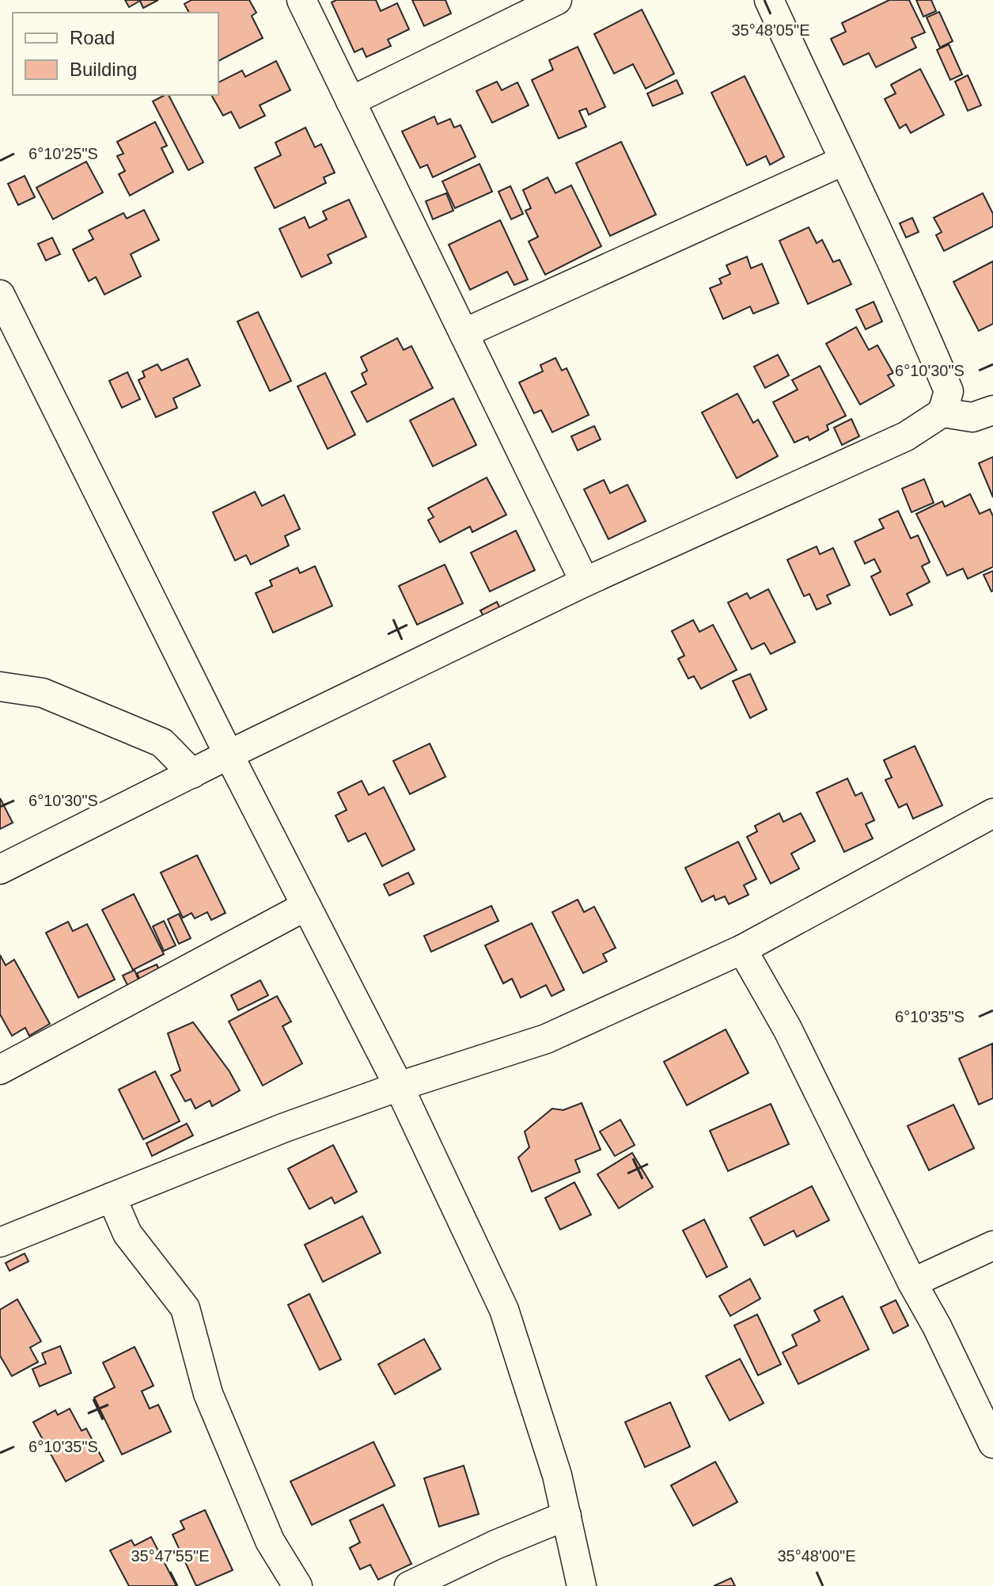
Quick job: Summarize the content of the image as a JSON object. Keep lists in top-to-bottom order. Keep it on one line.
{"legend":["Road","Building"],"coordinates":["35°48'05\"E","6°10'25\"S","6°10'30\"S","6°10'35\"S","35°47'55\"E","35°48'00\"E"]}
